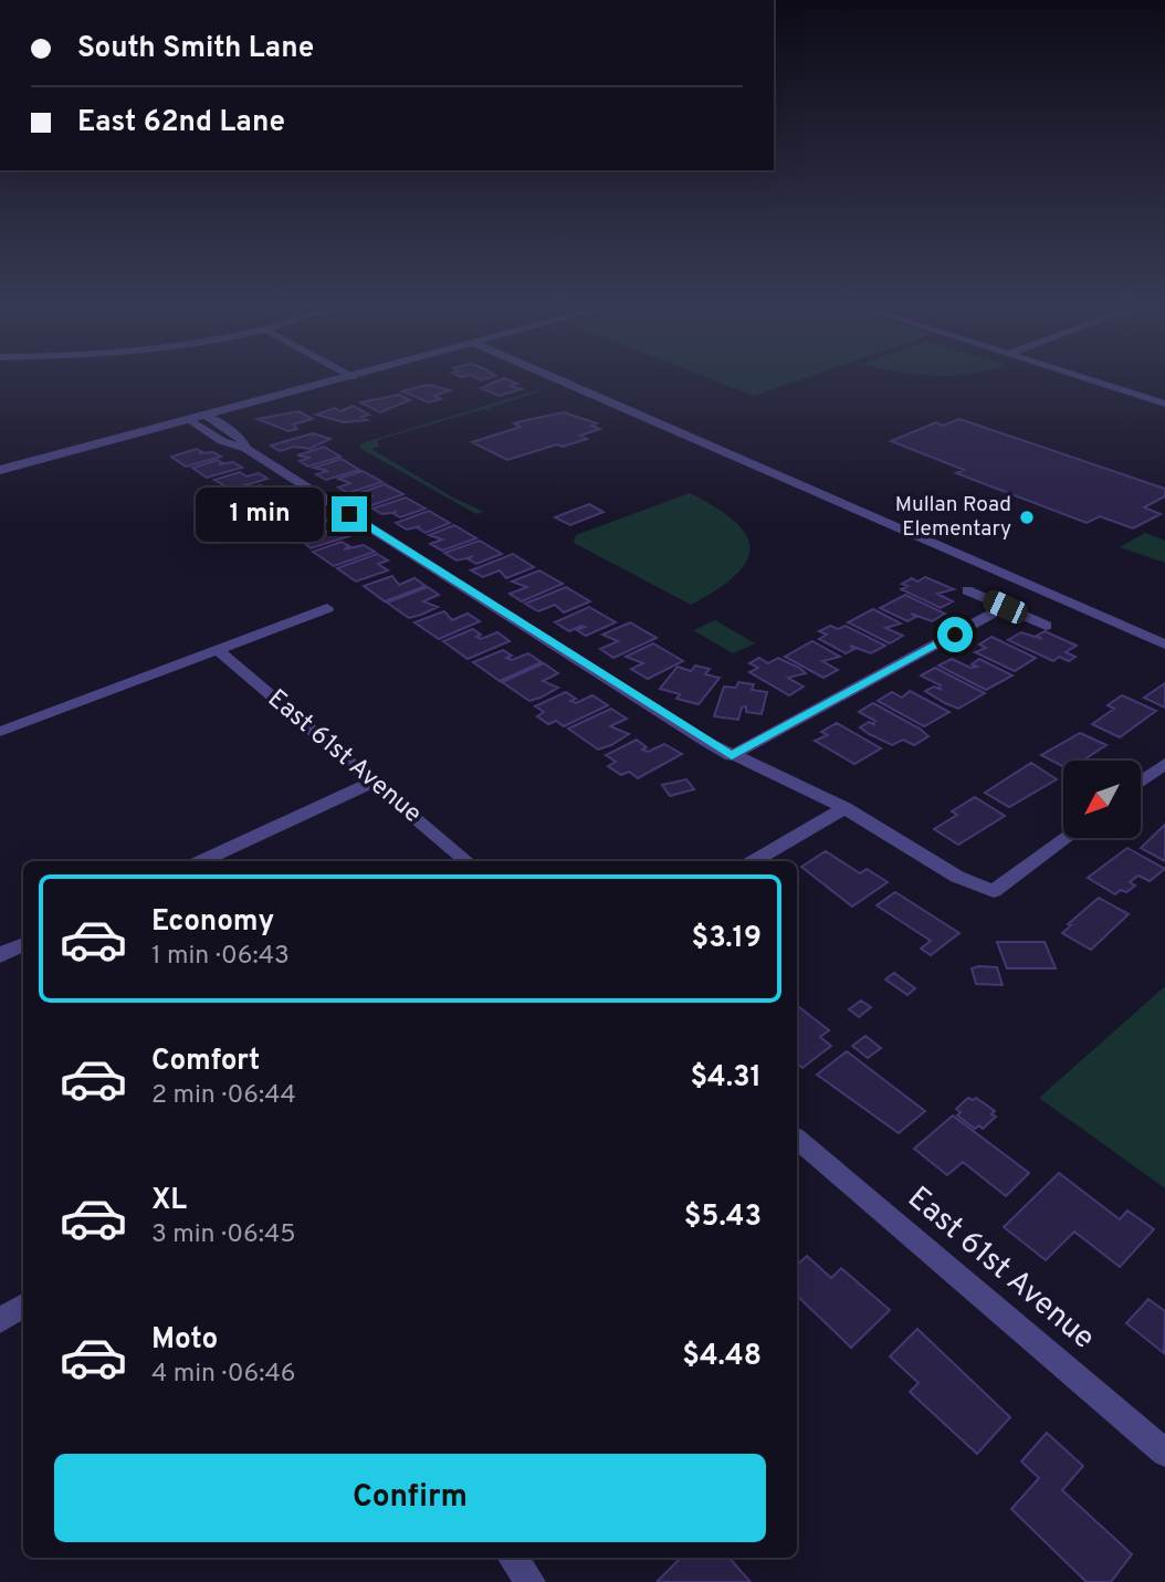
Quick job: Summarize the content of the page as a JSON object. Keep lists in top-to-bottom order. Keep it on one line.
{"streets":{"street":["East 61st Avenue"]},"places":["Mullan Road Elementary"],"north":"bottom left","page":{"banner":["South Smith Lane","East 62nd Lane"],"bubble":"1 min","list":[{"name":"Economy","note":"1 min · 06:43","value":"$3.19"},{"name":"Comfort","note":"2 min · 06:44","value":"$4.31"},{"name":"XL","note":"3 min · 06:45","value":"$5.43"},{"name":"Moto","note":"4 min · 06:46","value":"$4.48"}],"buttons":"Confirm"}}
